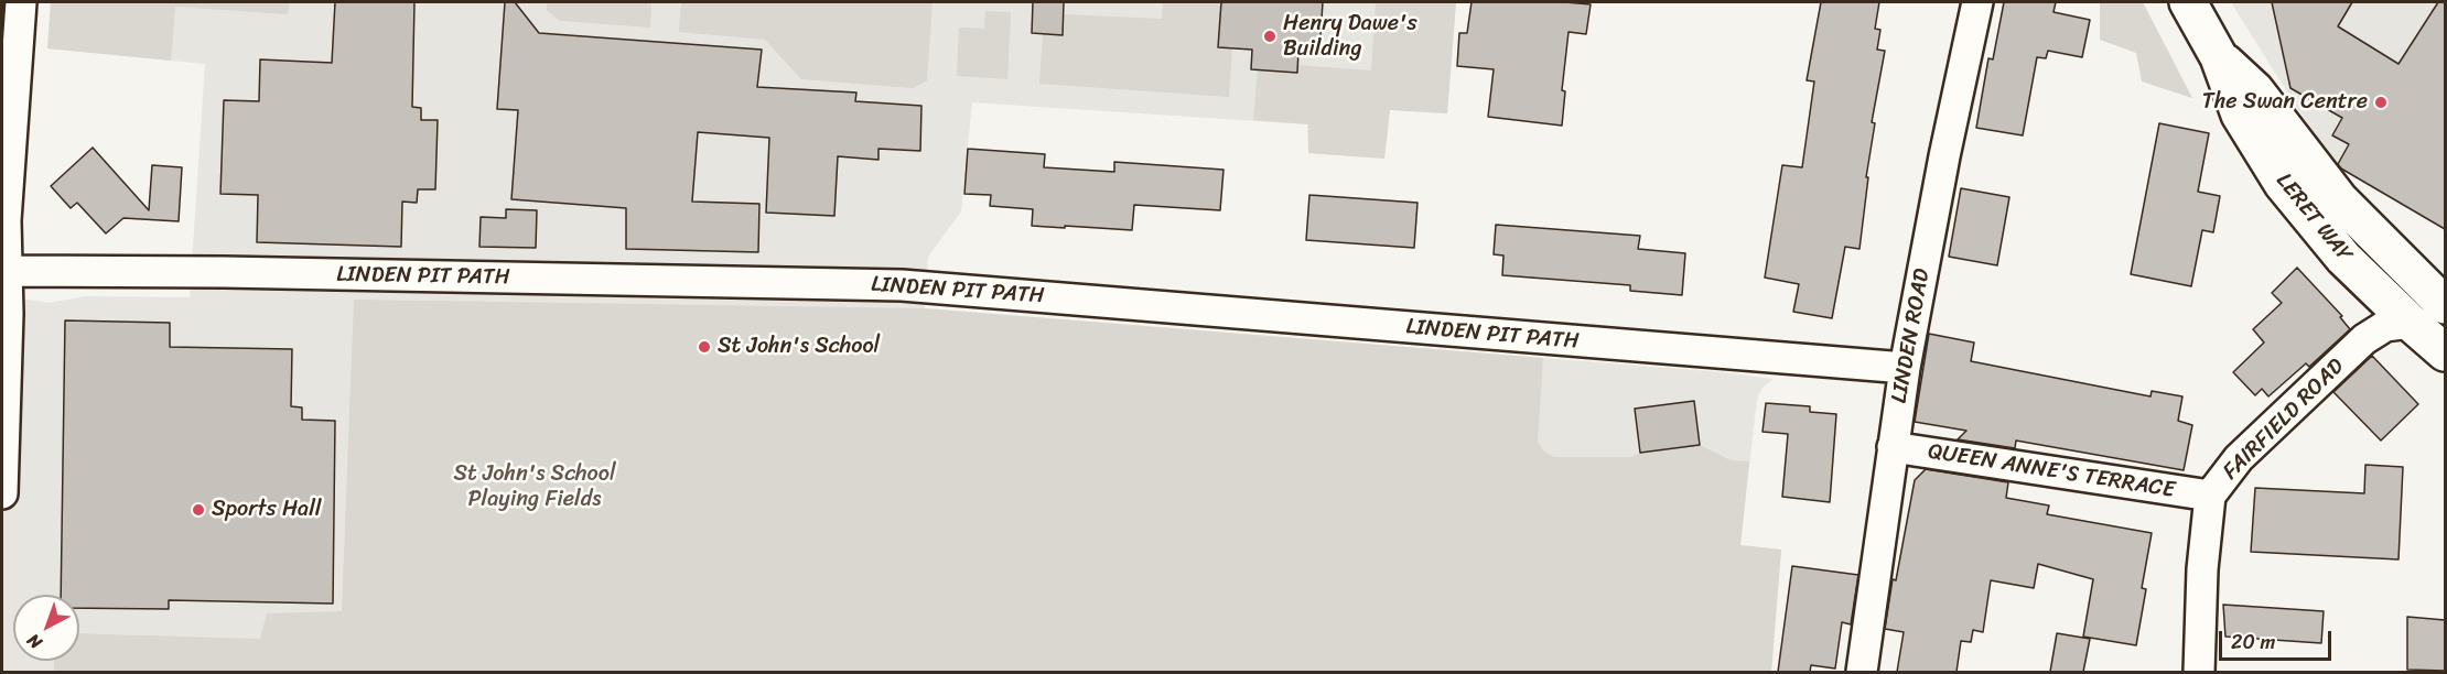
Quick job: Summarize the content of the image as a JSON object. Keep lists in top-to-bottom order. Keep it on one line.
{"streets":{"main road":["LERET WAY"],"street":["LINDEN PIT PATH","LINDEN ROAD","FAIRFIELD ROAD","QUEEN ANNE'S TERRACE"]},"crossings":[["LERET WAY","FAIRFIELD ROAD"],["LINDEN PIT PATH","LINDEN ROAD"],["LINDEN ROAD","QUEEN ANNE'S TERRACE"],["FAIRFIELD ROAD","QUEEN ANNE'S TERRACE"]],"parks":["St John's School Playing Fields"],"places":["Henry Dawe's Building","The Swan Centre","St John's School","Sports Hall"],"scale_bar":"20 m","north":"bottom left"}
